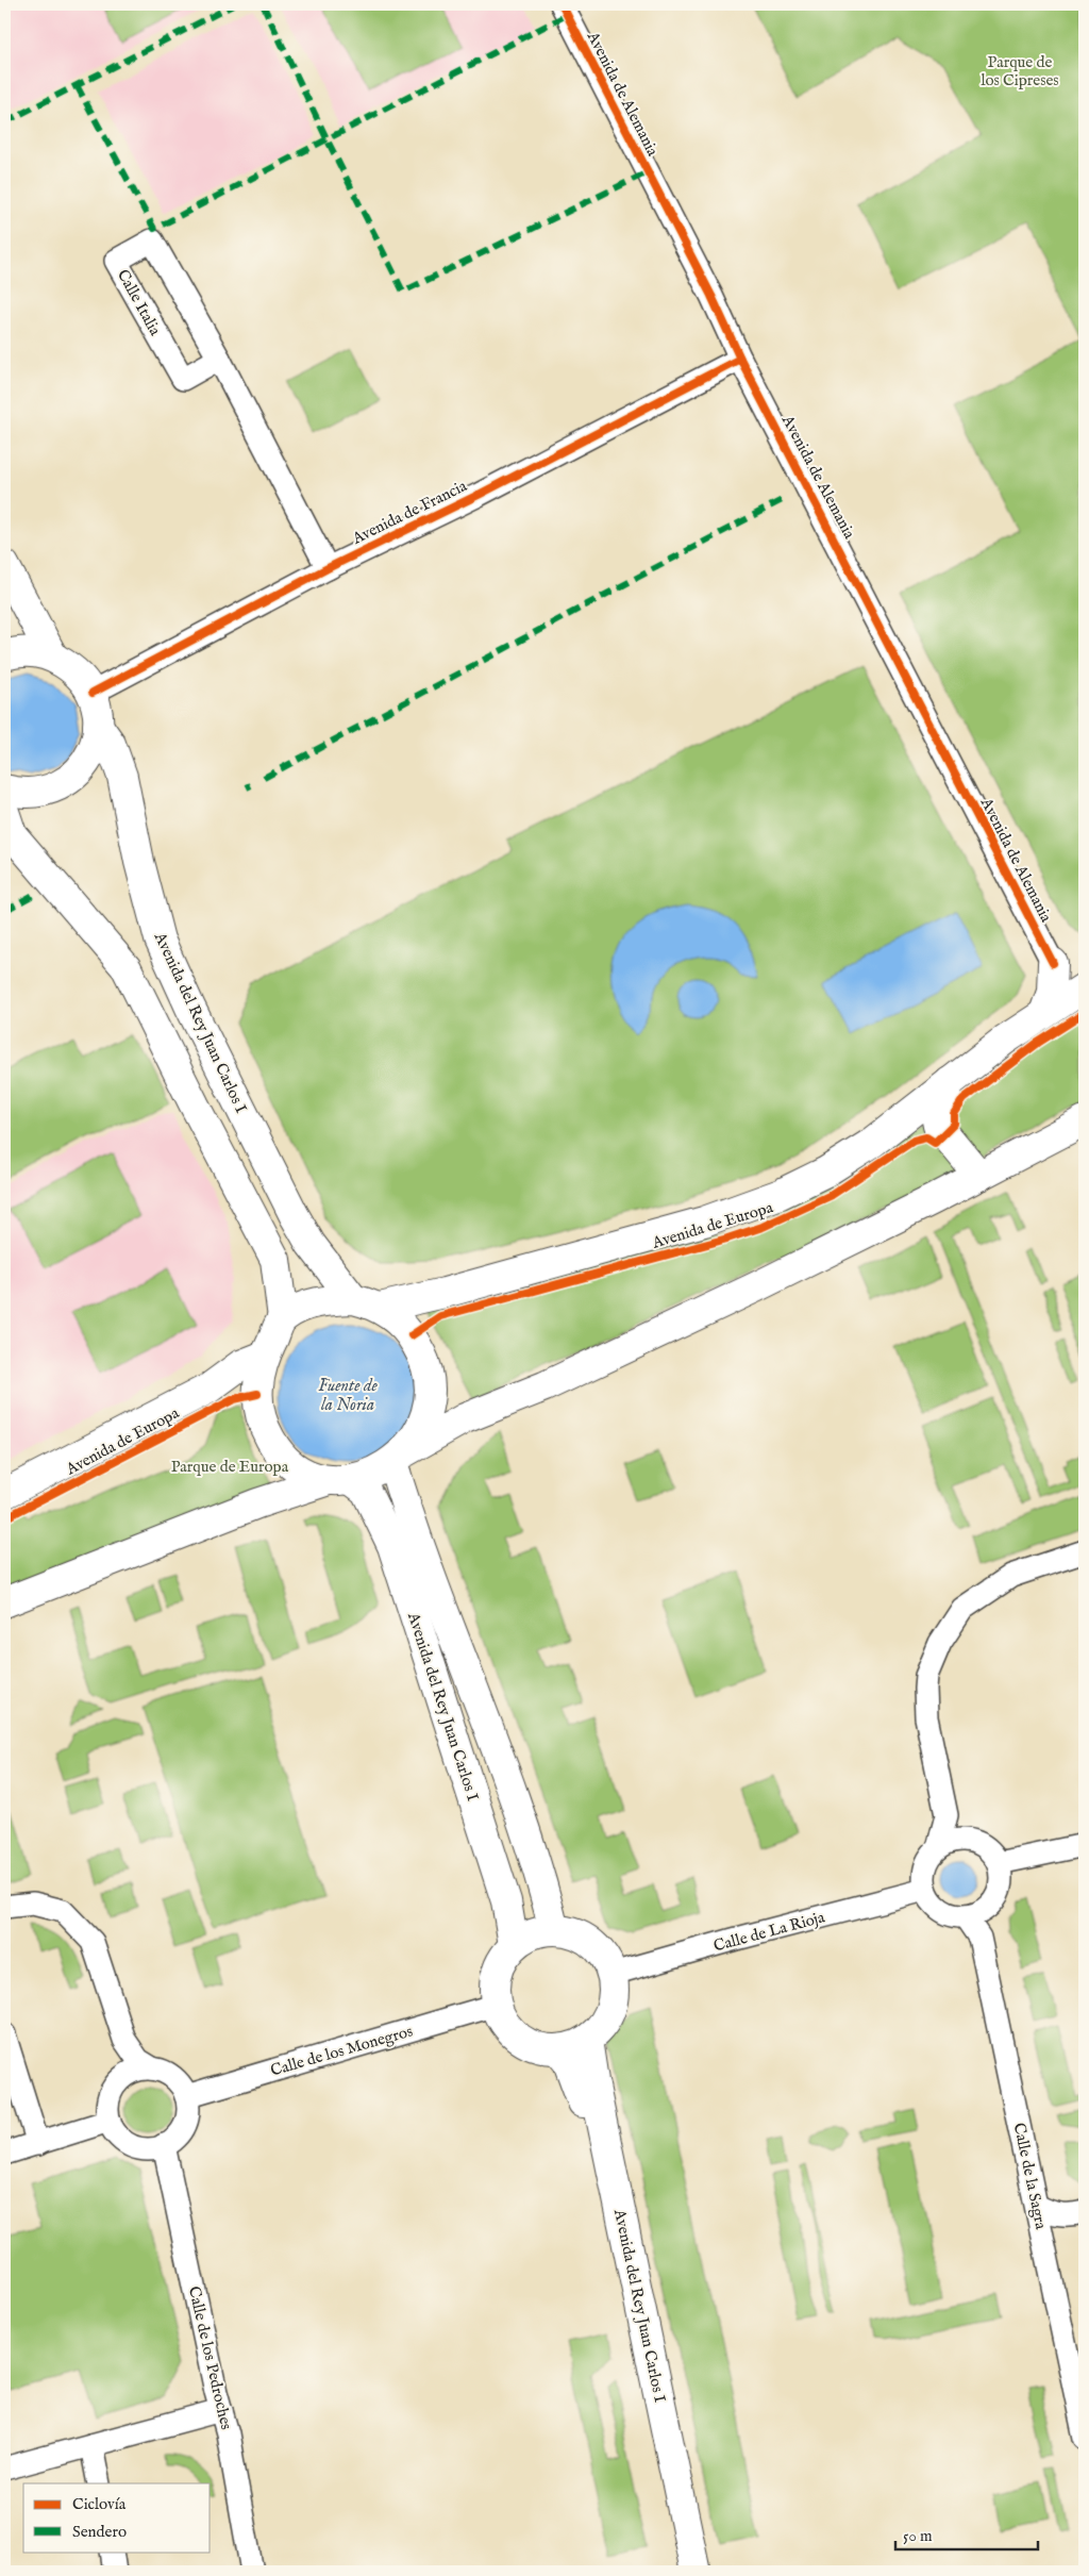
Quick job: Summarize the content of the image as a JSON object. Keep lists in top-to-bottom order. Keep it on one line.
{"streets":{"main road":["Avenida del Rey Juan Carlos I","Avenida de Europa"],"street":["Avenida de Alemania","Calle Italia","Avenida de Francia","Calle de La Rioja","Calle de los Monegros","Calle de la Sagra","Calle de los Pedroches"]},"crossings":[["Avenida de Alemania","Avenida de Francia"],["Calle Italia","Avenida de Francia"],["Avenida del Rey Juan Carlos I","Avenida de Europa"],["Avenida del Rey Juan Carlos I","Calle de La Rioja"],["Avenida del Rey Juan Carlos I","Calle de los Monegros"],["Calle de La Rioja","Calle de los Monegros"],["Calle de La Rioja","Calle de la Sagra"],["Calle de los Monegros","Calle de los Pedroches"]],"water":["Fuente de la Noria"],"parks":["Parque de los Cipreses","Parque de Europa"],"legend":["Ciclovía","Sendero"],"scale_bar":"50 m"}
